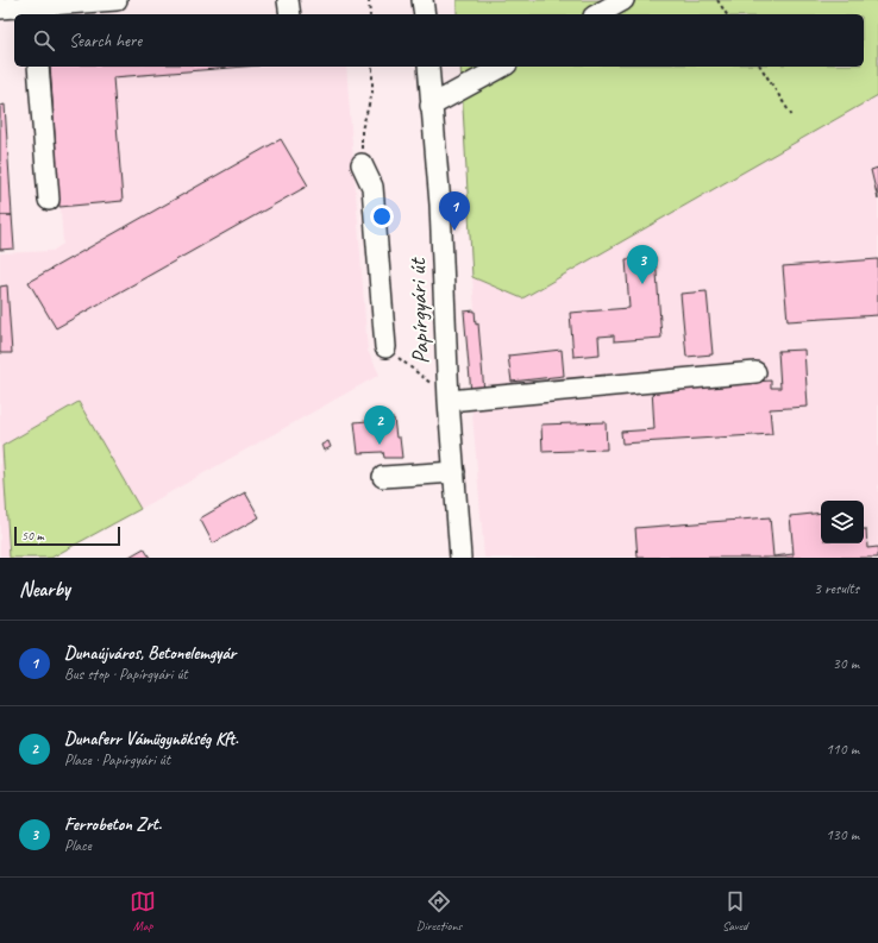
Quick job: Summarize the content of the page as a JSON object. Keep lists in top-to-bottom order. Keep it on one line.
{"streets":{"street":["Papírgyári út"]},"scale_bar":"50 m","page":{"search":"Search here","pins":["1","3","2"],"scale":"50 m","heading":["Nearby","3 results"],"list":[{"mark":"1","name":"Dunaújváros, Betonelemgyár","note":"Bus stop · Papírgyári út","value":"30 m"},{"mark":"2","name":"Dunaferr Vámügynökség Kft.","note":"Place · Papírgyári út","value":"110 m"},{"mark":"3","name":"Ferrobeton Zrt.","note":"Place","value":"130 m"}],"nav":["Map","Directions","Saved"]}}
